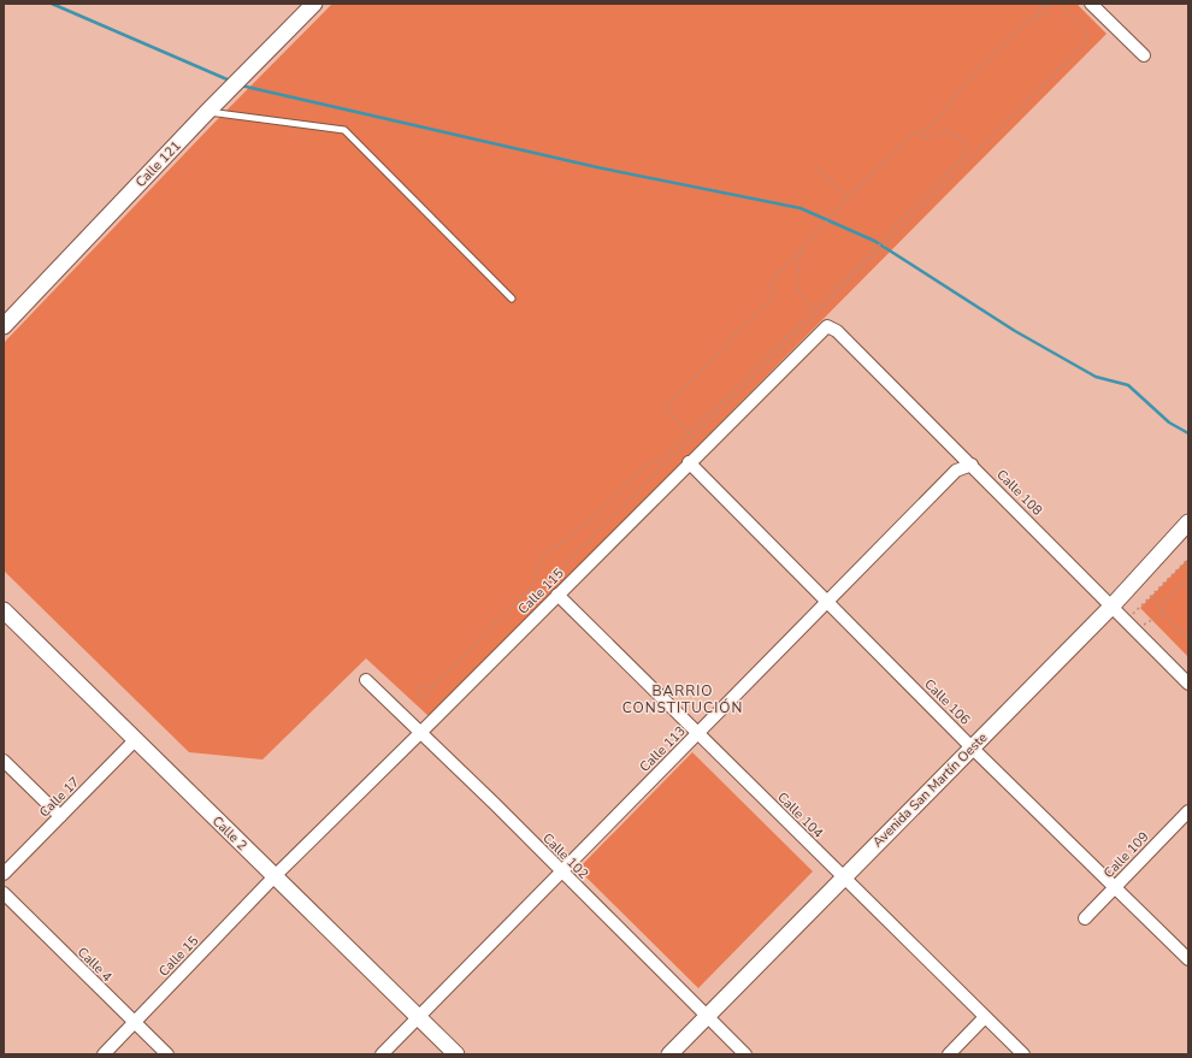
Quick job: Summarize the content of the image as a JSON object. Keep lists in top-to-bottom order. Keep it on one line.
{"streets":{"street":["Calle 121","Calle 108","Calle 115","Calle 106","Calle 113","Avenida San Martín Oeste","Calle 17","Calle 104","Calle 2","Calle 109","Calle 102","Calle 15","Calle 4"]},"crossings":[["Calle 108","Calle 115"],["Calle 108","Calle 113"],["Calle 108","Avenida San Martín Oeste"],["Calle 115","Calle 106"],["Calle 115","Calle 104"],["Calle 115","Calle 2"],["Calle 115","Calle 102"],["Calle 115","Calle 15"],["Calle 106","Calle 113"],["Calle 106","Avenida San Martín Oeste"],["Calle 106","Calle 109"],["Calle 113","Calle 104"],["Calle 113","Calle 2"],["Calle 113","Calle 102"],["Avenida San Martín Oeste","Calle 104"],["Avenida San Martín Oeste","Calle 102"],["Calle 17","Calle 2"],["Calle 2","Calle 15"],["Calle 15","Calle 4"]],"districts":["BARRIO CONSTITUCIÓN"]}
